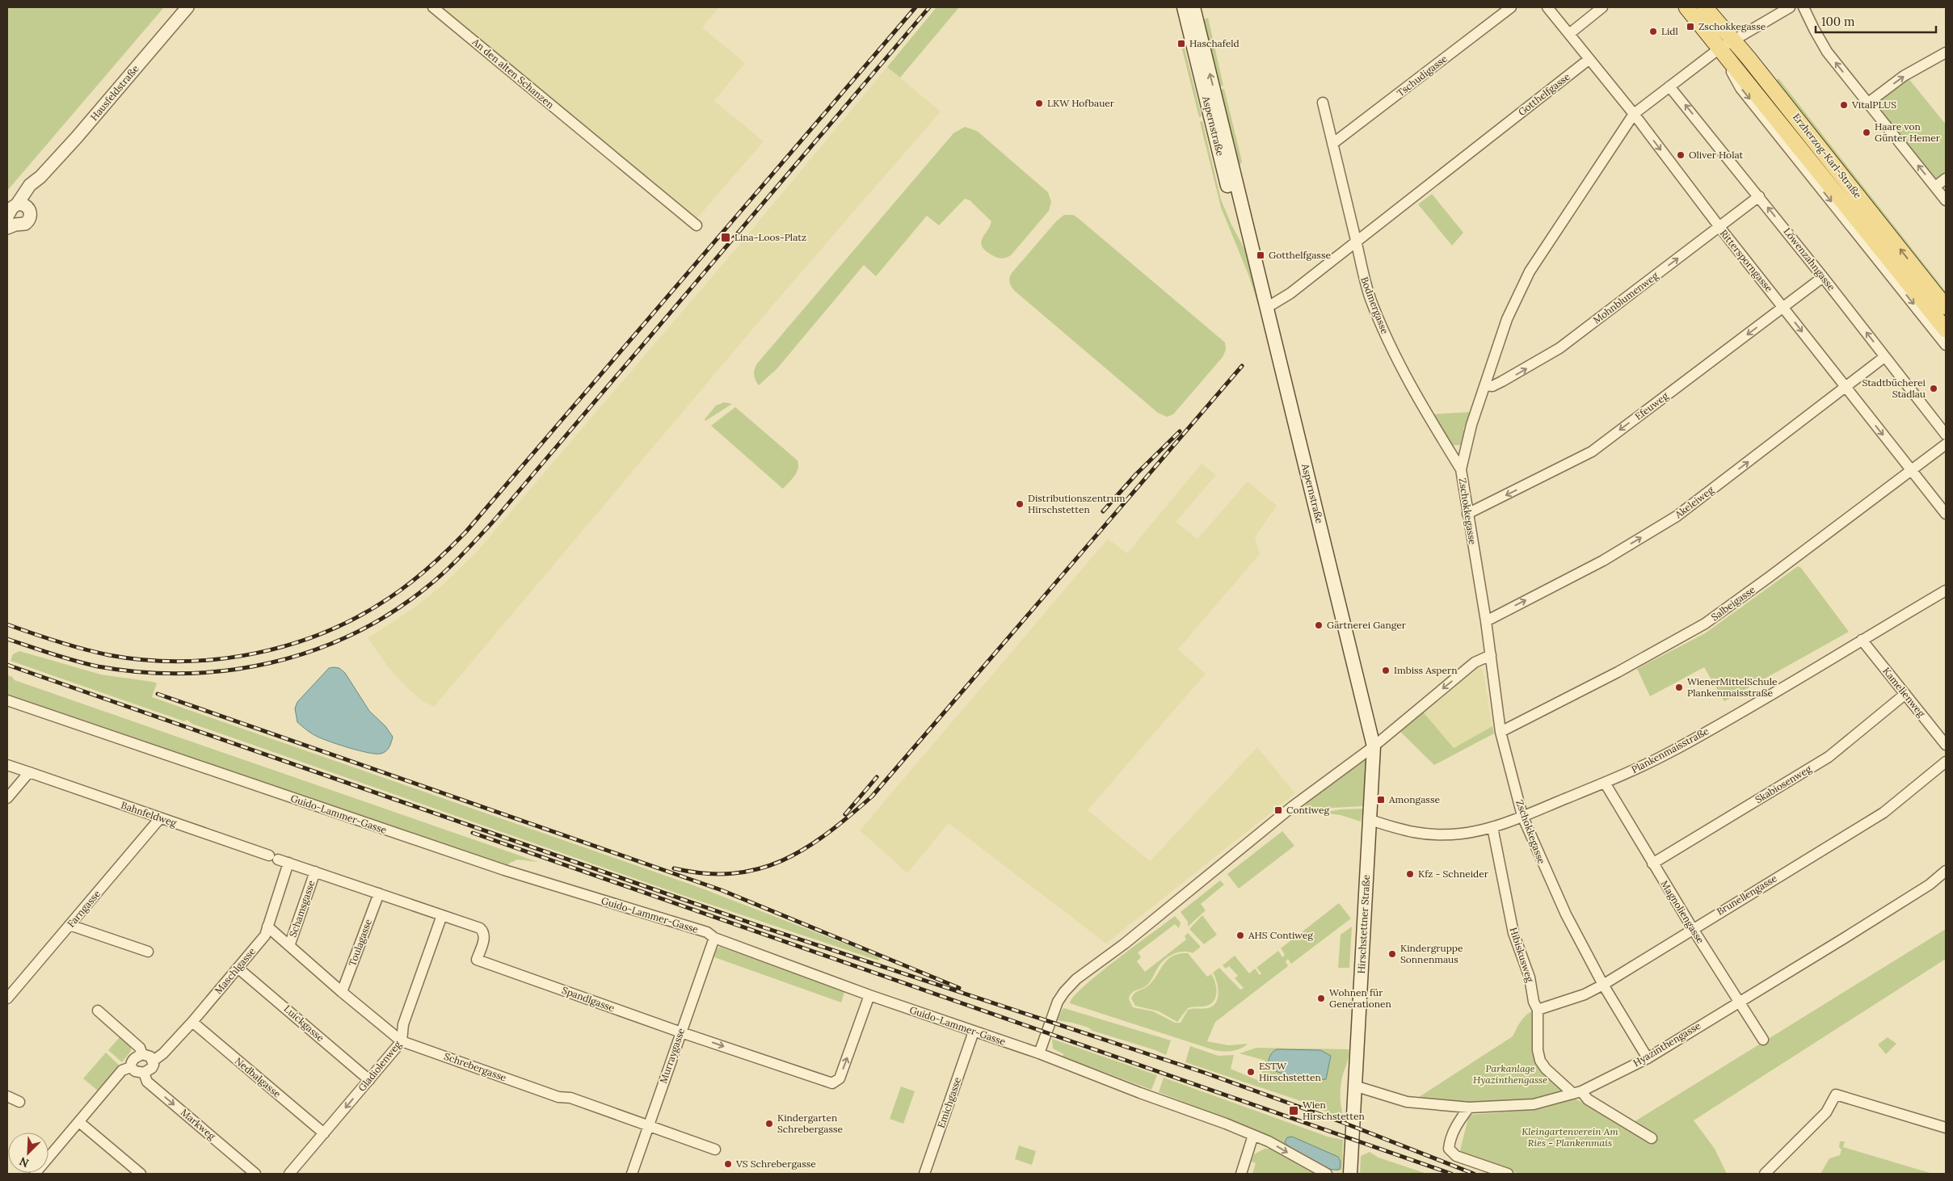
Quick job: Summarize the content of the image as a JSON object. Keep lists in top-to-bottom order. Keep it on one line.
{"streets":{"main road":["Aspernstraße","Erzherzog-Karl-Straße","Hirschstettner Straße"],"street":["An den alten Schanzen","Tschudigasse","Hausfeldstraße","Gotthelfgasse","Löwenzahngasse","Rittersporngasse","Mohnblumenweg","Bodmergasse","Efeuweg","Akeleiweg","Zschokkegasse","Salbeigasse","Kamelienweg","Plankenmaisstraße","Skabiosenweg","Bahnfeldweg","Guido-Lammer-Gasse","Brunellengasse","Farngasse","Schamsgasse","Magnoliengasse","Toulagasse","Hibiskusweg","Maschlgasse","Spandlgasse","Luickgasse","Hyazinthengasse","Murraygasse","Gladiolenweg","Schrebergasse","Nedbalgasse","Emichgasse","Markweg"]},"crossings":[["Tschudigasse","Bodmergasse"],["Gotthelfgasse","Aspernstraße"],["Gotthelfgasse","Rittersporngasse"],["Gotthelfgasse","Bodmergasse"],["Aspernstraße","Hirschstettner Straße"],["Erzherzog-Karl-Straße","Zschokkegasse"],["Löwenzahngasse","Mohnblumenweg"],["Löwenzahngasse","Efeuweg"],["Löwenzahngasse","Akeleiweg"],["Löwenzahngasse","Zschokkegasse"],["Rittersporngasse","Mohnblumenweg"],["Rittersporngasse","Efeuweg"],["Rittersporngasse","Akeleiweg"],["Rittersporngasse","Zschokkegasse"],["Rittersporngasse","Salbeigasse"],["Mohnblumenweg","Zschokkegasse"],["Bodmergasse","Zschokkegasse"],["Efeuweg","Zschokkegasse"],["Akeleiweg","Zschokkegasse"],["Zschokkegasse","Salbeigasse"],["Zschokkegasse","Plankenmaisstraße"],["Zschokkegasse","Brunellengasse"],["Zschokkegasse","Hyazinthengasse"],["Kamelienweg","Plankenmaisstraße"],["Kamelienweg","Skabiosenweg"],["Plankenmaisstraße","Magnoliengasse"],["Plankenmaisstraße","Hirschstettner Straße"],["Plankenmaisstraße","Hibiskusweg"],["Skabiosenweg","Magnoliengasse"],["Bahnfeldweg","Farngasse"],["Bahnfeldweg","Maschlgasse"],["Bahnfeldweg","Spandlgasse"],["Guido-Lammer-Gasse","Spandlgasse"],["Guido-Lammer-Gasse","Murraygasse"],["Guido-Lammer-Gasse","Emichgasse"],["Brunellengasse","Magnoliengasse"],["Brunellengasse","Hibiskusweg"],["Schamsgasse","Spandlgasse"],["Schamsgasse","Schrebergasse"],["Magnoliengasse","Hyazinthengasse"],["Hirschstettner Straße","Hyazinthengasse"],["Toulagasse","Spandlgasse"],["Toulagasse","Schrebergasse"],["Hibiskusweg","Hyazinthengasse"],["Maschlgasse","Spandlgasse"],["Maschlgasse","Luickgasse"],["Maschlgasse","Schrebergasse"],["Maschlgasse","Nedbalgasse"],["Maschlgasse","Markweg"],["Spandlgasse","Murraygasse"],["Spandlgasse","Gladiolenweg"],["Luickgasse","Gladiolenweg"],["Murraygasse","Schrebergasse"],["Gladiolenweg","Schrebergasse"],["Gladiolenweg","Nedbalgasse"]],"one_way":["Löwenzahngasse","Rittersporngasse","Mohnblumenweg","Efeuweg","Akeleiweg"],"parks":["Parkanlage Hyazinthengasse","Kleingartenverein Am Ries - Plankenmais"],"places":{"transit":["Zschokkegasse","Haschafeld","Lina-Loos-Platz","Gotthelfgasse","Amongasse","Contiweg","Wien Hirschstetten"],"other":["Lidl","LKW Hofbauer","VitalPLUS","Haare von Günter Hemer","Oliver Holat","Stadtbücherei Stadlau","Distributionszentrum Hirschstetten","Gärtnerei Ganger","Imbiss Aspern","WienerMittelSchule Plankenmaisstraße","Kfz - Schneider","AHS Contiweg","Kindergruppe Sonnenmaus","Wohnen für Generationen","ESTW Hirschstetten","Kindergarten Schrebergasse","VS Schrebergasse"]},"scale_bar":"100 m","north":"bottom left"}
